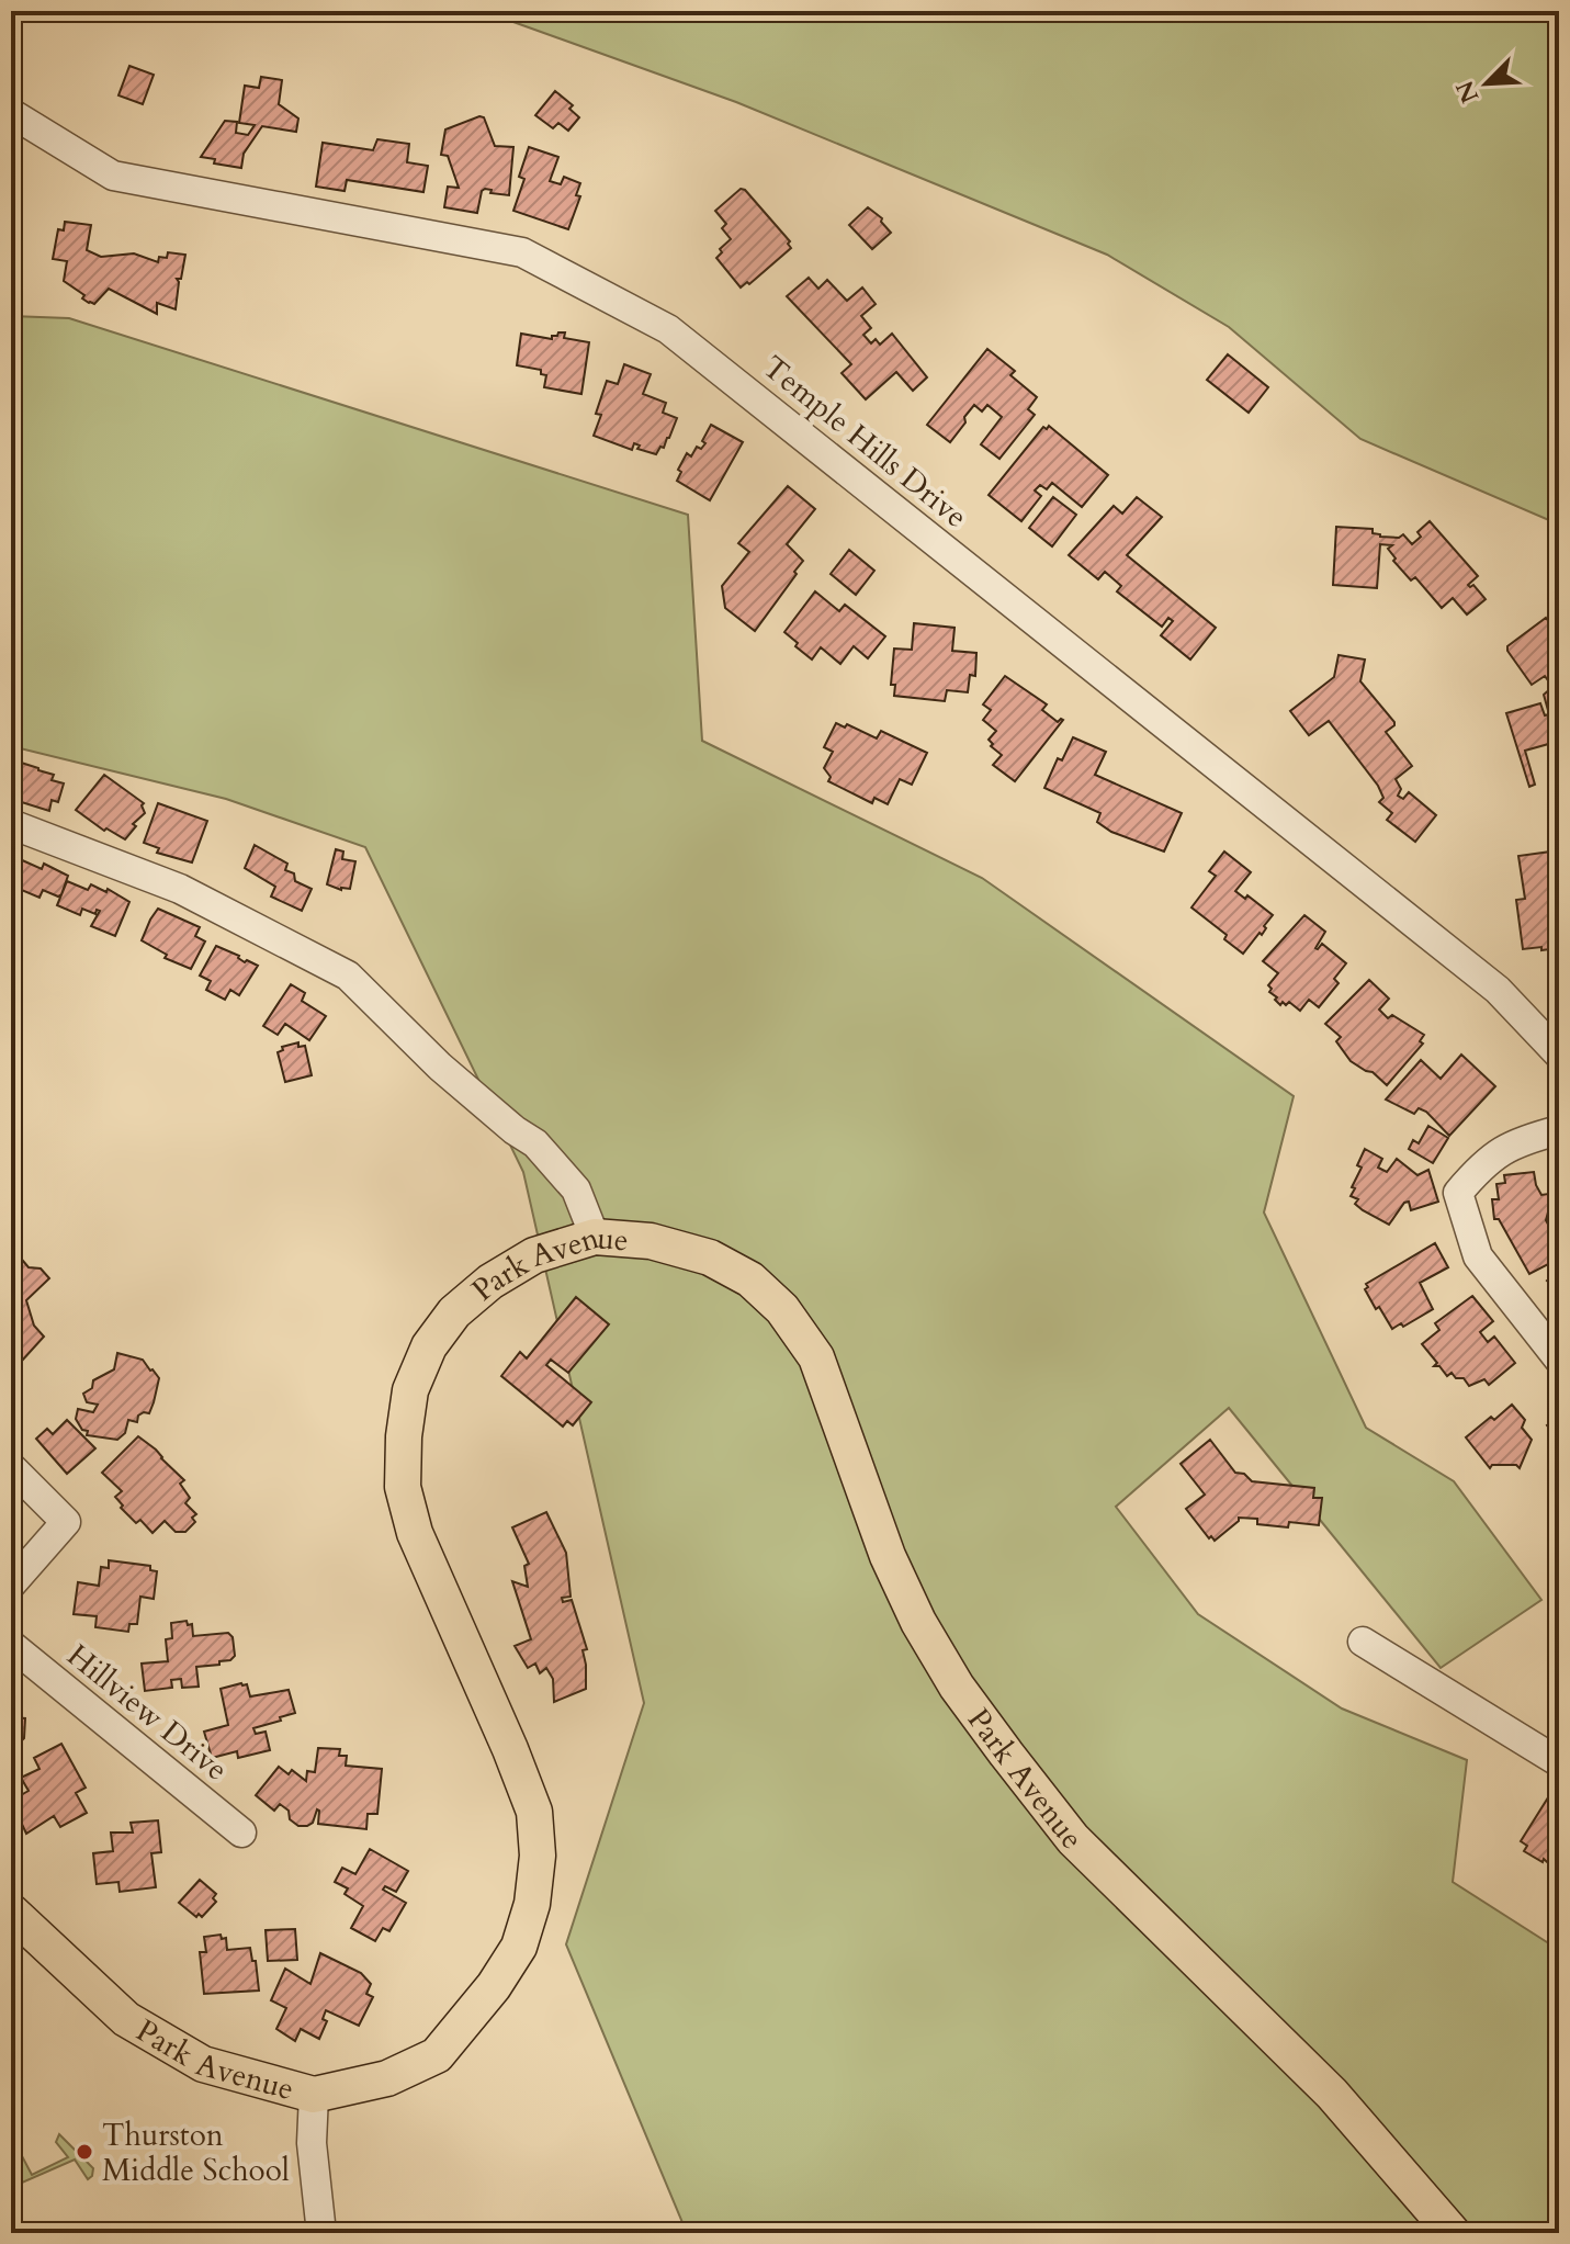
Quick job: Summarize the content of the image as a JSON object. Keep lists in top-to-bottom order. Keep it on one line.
{"streets":{"main road":["Park Avenue"],"street":["Temple Hills Drive","Hillview Drive"]},"places":["Thurston Middle School"],"north":"bottom left"}
